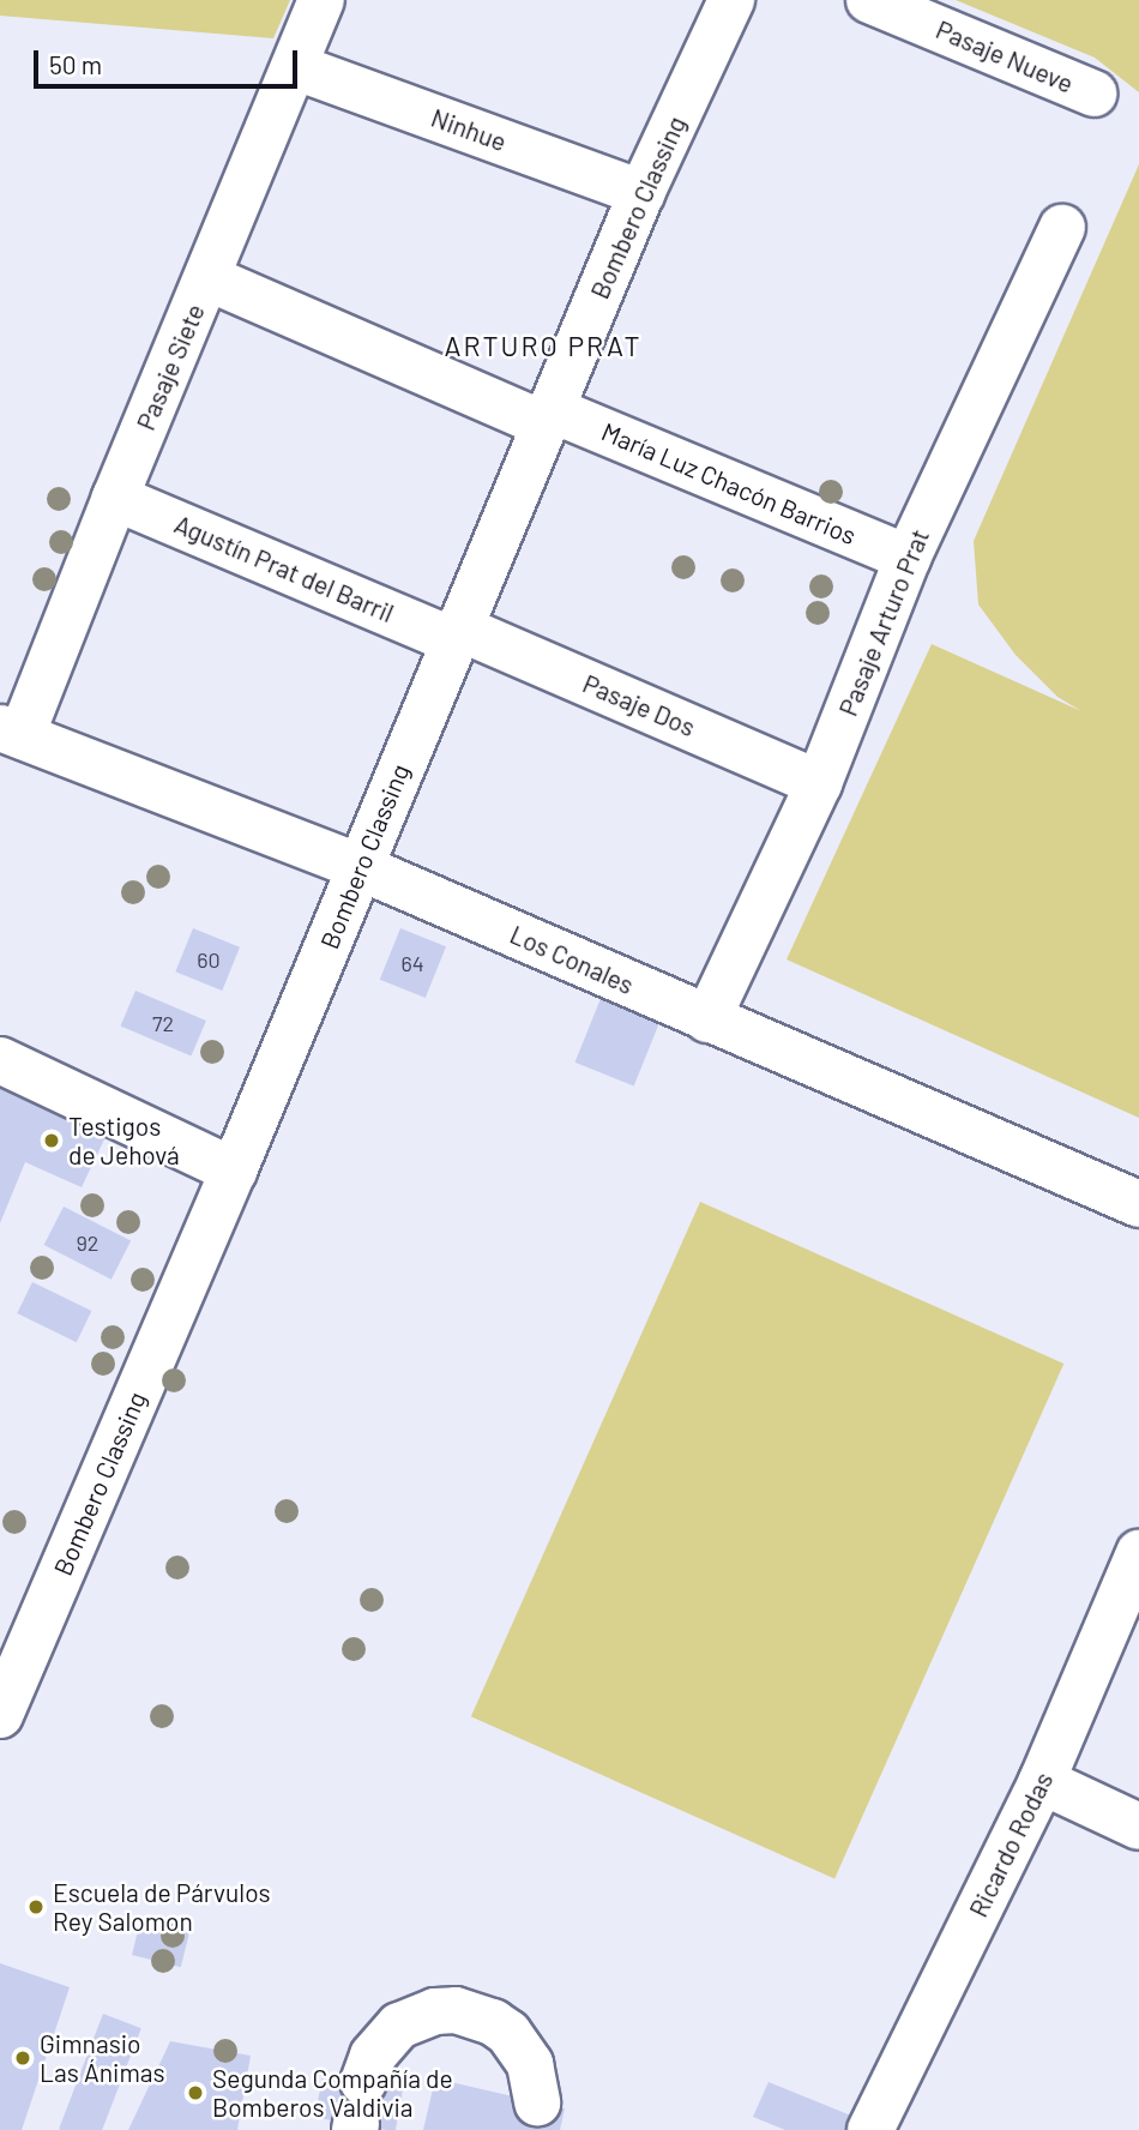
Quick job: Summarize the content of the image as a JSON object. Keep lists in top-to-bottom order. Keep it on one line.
{"streets":{"street":["Pasaje Nueve","Ninhue","Bombero Classing","Pasaje Siete","María Luz Chacón Barrios","Agustín Prat del Barril","Pasaje Arturo Prat","Pasaje Dos","Los Conales","Ricardo Rodas"]},"crossings":[["Ninhue","Bombero Classing"],["Ninhue","Pasaje Siete"],["Bombero Classing","María Luz Chacón Barrios"],["Bombero Classing","Agustín Prat del Barril"],["Bombero Classing","Pasaje Dos"],["Bombero Classing","Los Conales"],["Pasaje Siete","María Luz Chacón Barrios"],["Pasaje Siete","Agustín Prat del Barril"],["Pasaje Siete","Los Conales"],["María Luz Chacón Barrios","Pasaje Arturo Prat"],["Agustín Prat del Barril","Pasaje Dos"],["Pasaje Arturo Prat","Pasaje Dos"],["Pasaje Arturo Prat","Los Conales"]],"districts":["ARTURO PRAT"],"places":["Testigos de Jehová","Escuela de Párvulos Rey Salomon","Gimnasio Las Ánimas","Segunda Compañía de Bomberos Valdivia"],"house_numbers":["60","64","72","92"],"scale_bar":"50 m"}
